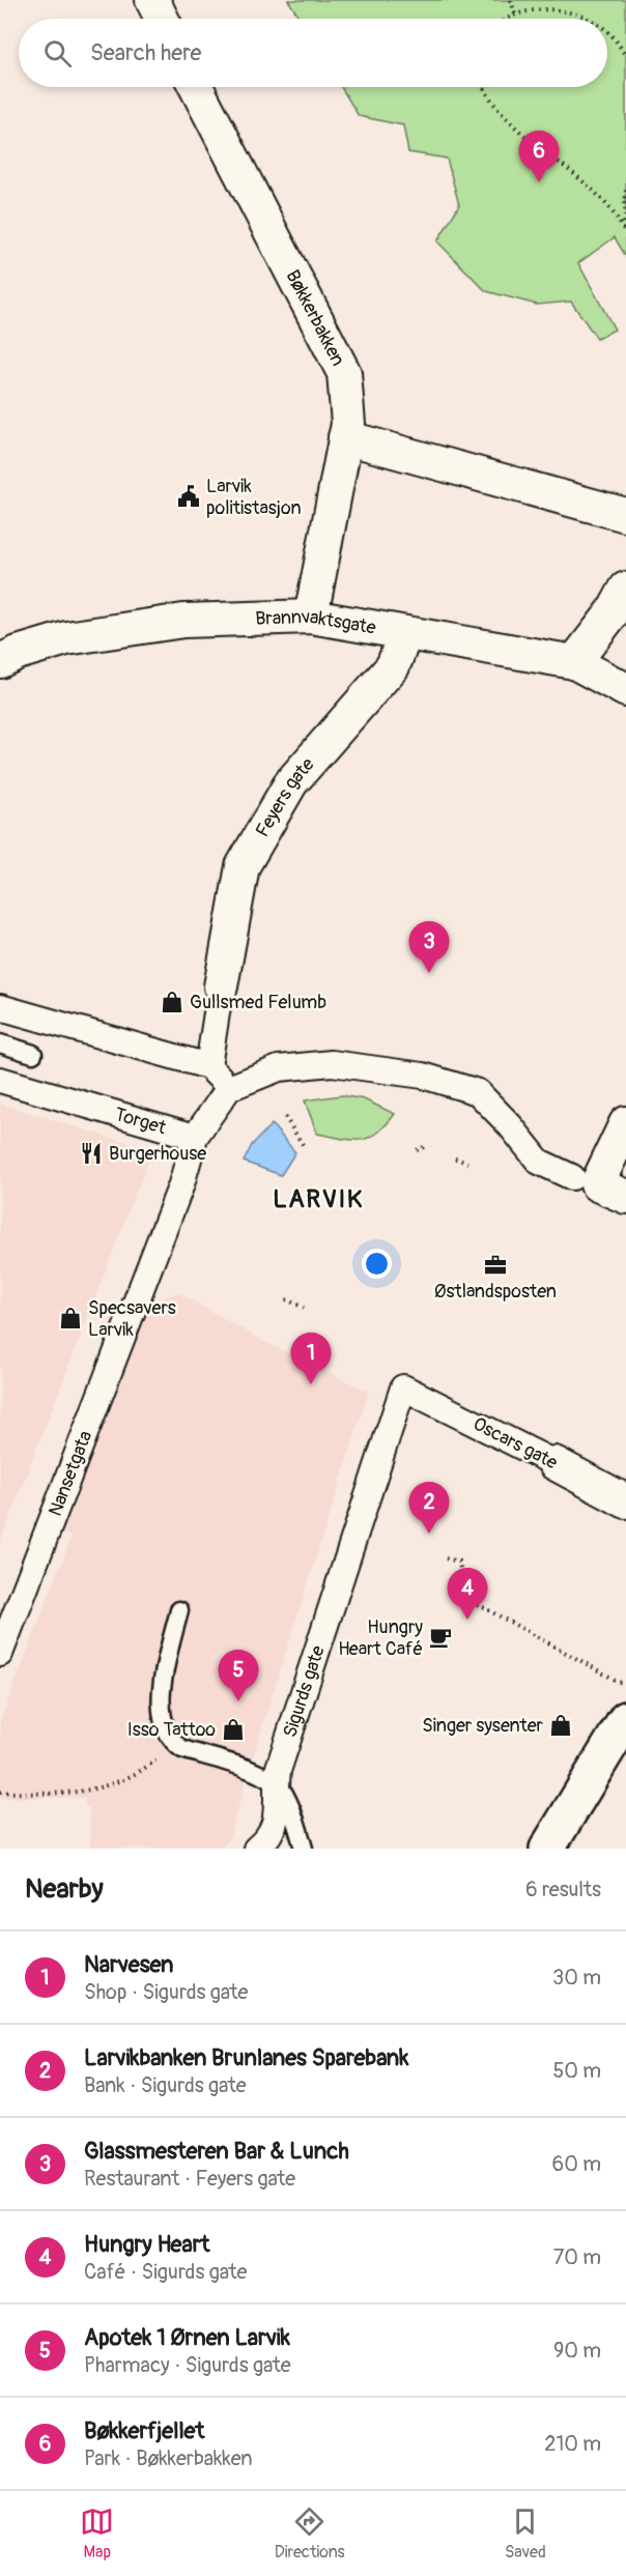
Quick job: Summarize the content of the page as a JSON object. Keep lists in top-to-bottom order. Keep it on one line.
{"streets":{"street":["Bøkkerbakken","Brannvaktsgate","Feyers gate","Torget","Oscars gate","Nansetgata","Sigurds gate"]},"crossings":[["Bøkkerbakken","Brannvaktsgate"],["Brannvaktsgate","Feyers gate"],["Torget","Nansetgata"],["Oscars gate","Sigurds gate"]],"districts":["LARVIK"],"places":{"public building":["Larvik politistasjon"],"shop":["Gullsmed Felumb","Specsavers Larvik","Singer sysenter","Isso Tattoo"],"restaurant":["Burgerhouse"],"office":["Østlandsposten"],"cafe":["Hungry Heart Café"]},"page":{"search":"Search here","pins":["6","3","1","2","4","5"],"heading":["Nearby","6 results"],"list":[{"mark":"1","name":"Narvesen","note":"Shop · Sigurds gate","value":"30 m"},{"mark":"2","name":"Larvikbanken Brunlanes Sparebank","note":"Bank · Sigurds gate","value":"50 m"},{"mark":"3","name":"Glassmesteren Bar & Lunch","note":"Restaurant · Feyers gate","value":"60 m"},{"mark":"4","name":"Hungry Heart","note":"Café · Sigurds gate","value":"70 m"},{"mark":"5","name":"Apotek 1 Ørnen Larvik","note":"Pharmacy · Sigurds gate","value":"90 m"},{"mark":"6","name":"Bøkkerfjellet","note":"Park · Bøkkerbakken","value":"210 m"}],"nav":["Map","Directions","Saved"]}}
